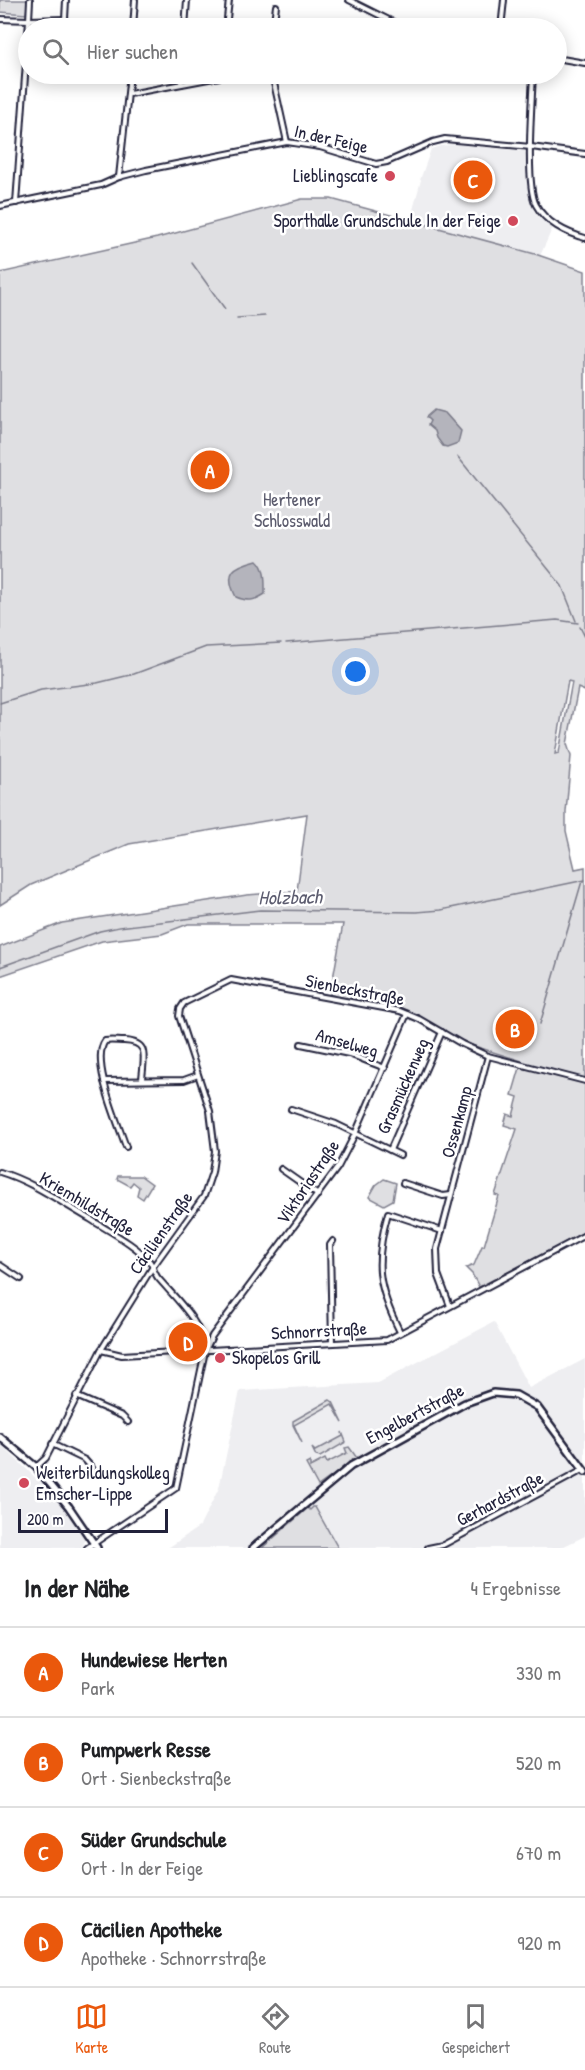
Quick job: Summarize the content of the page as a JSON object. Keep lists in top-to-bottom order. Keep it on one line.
{"streets":{"street":["In der Feige","Sienbeckstraße","Amselweg","Grasmückenweg","Ossenkamp","Viktoriastraße","Kriemhildstraße","Cäcilienstraße","Schnorrstraße","Engelbertstraße","Gerhardstraße"]},"crossings":[["Sienbeckstraße","Grasmückenweg"],["Sienbeckstraße","Ossenkamp"],["Sienbeckstraße","Viktoriastraße"],["Sienbeckstraße","Cäcilienstraße"],["Amselweg","Viktoriastraße"],["Grasmückenweg","Viktoriastraße"],["Ossenkamp","Schnorrstraße"],["Viktoriastraße","Kriemhildstraße"],["Viktoriastraße","Schnorrstraße"],["Kriemhildstraße","Cäcilienstraße"],["Kriemhildstraße","Schnorrstraße"],["Cäcilienstraße","Schnorrstraße"],["Engelbertstraße","Gerhardstraße"]],"water":["Holzbach"],"parks":["Hertener Schlosswald"],"places":["Lieblingscafe","Sporthalle Grundschule In der Feige","Skopelos Grill","Weiterbildungskolleg Emscher-Lippe"],"scale_bar":"200 m","page":{"search":"Hier suchen","pins":["C","A","B","D"],"scale":"200 m","heading":["In der Nähe","4 Ergebnisse"],"list":[{"mark":"A","name":"Hundewiese Herten","note":"Park","value":"330 m"},{"mark":"B","name":"Pumpwerk Resse","note":"Ort · Sienbeckstraße","value":"520 m"},{"mark":"C","name":"Süder Grundschule","note":"Ort · In der Feige","value":"670 m"},{"mark":"D","name":"Cäcilien Apotheke","note":"Apotheke · Schnorrstraße","value":"920 m"}],"nav":["Karte","Route","Gespeichert"]}}
